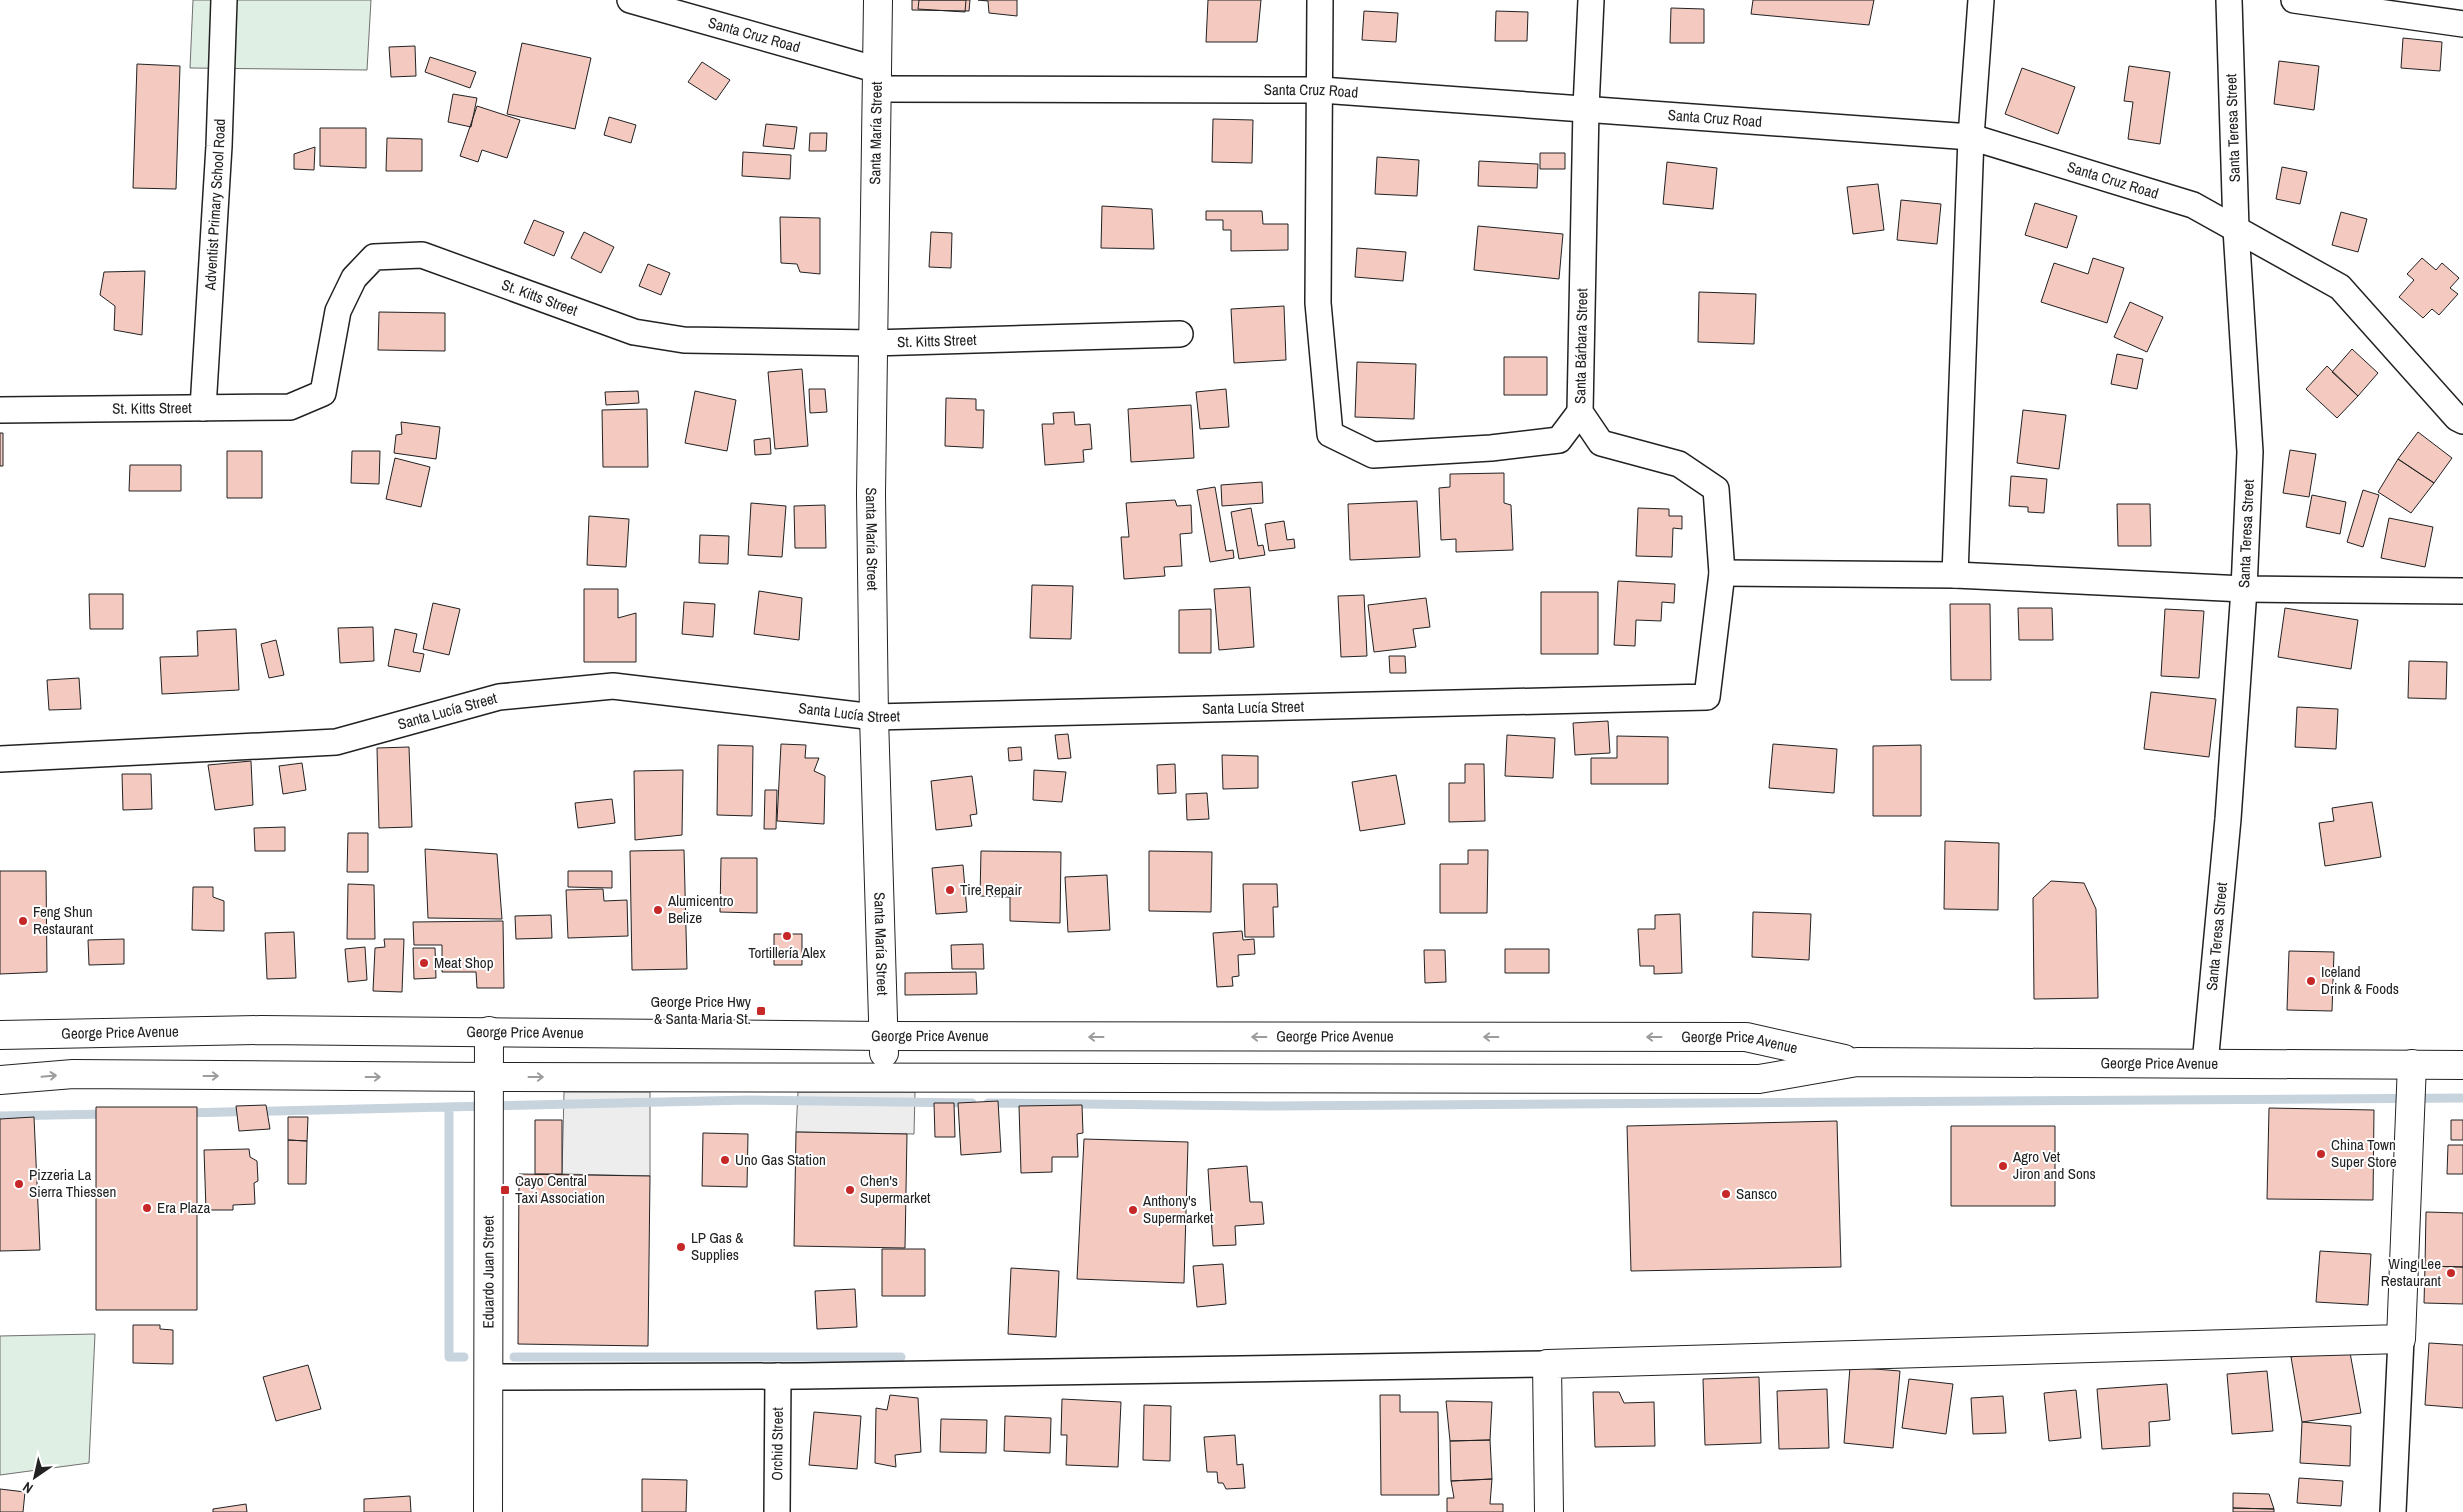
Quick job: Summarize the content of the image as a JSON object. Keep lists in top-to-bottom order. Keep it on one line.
{"streets":{"main road":["Santa María Street","George Price Avenue","Eduardo Juan Street"],"street":["Santa Cruz Road","Santa Teresa Street","Adventist Primary School Road","St. Kitts Street","Santa Bárbara Street","Santa Lucía Street","Orchid Street"]},"crossings":[["Santa Cruz Road","Santa Teresa Street"],["Santa Cruz Road","Santa María Street"],["Santa Cruz Road","Santa Bárbara Street"],["Santa Teresa Street","George Price Avenue"],["Santa María Street","St. Kitts Street"],["Santa María Street","Santa Lucía Street"],["Santa María Street","George Price Avenue"],["Adventist Primary School Road","St. Kitts Street"],["George Price Avenue","Eduardo Juan Street"]],"places":{"other":["Tire Repair","Alumicentro Belize","Feng Shun Restaurant","Tortillería Alex","Meat Shop","Iceland Drink & Foods","China Town Super Store","Uno Gas Station","Agro Vet Jiron and Sons","Pizzeria La Sierra Thiessen","Chen's Supermarket","Sansco","Era Plaza","Anthony's Supermarket","LP Gas & Supplies","Wing Lee Restaurant"],"transit":["George Price Hwy & Santa Maria St.","Cayo Central Taxi Association"]},"north":"bottom left"}
